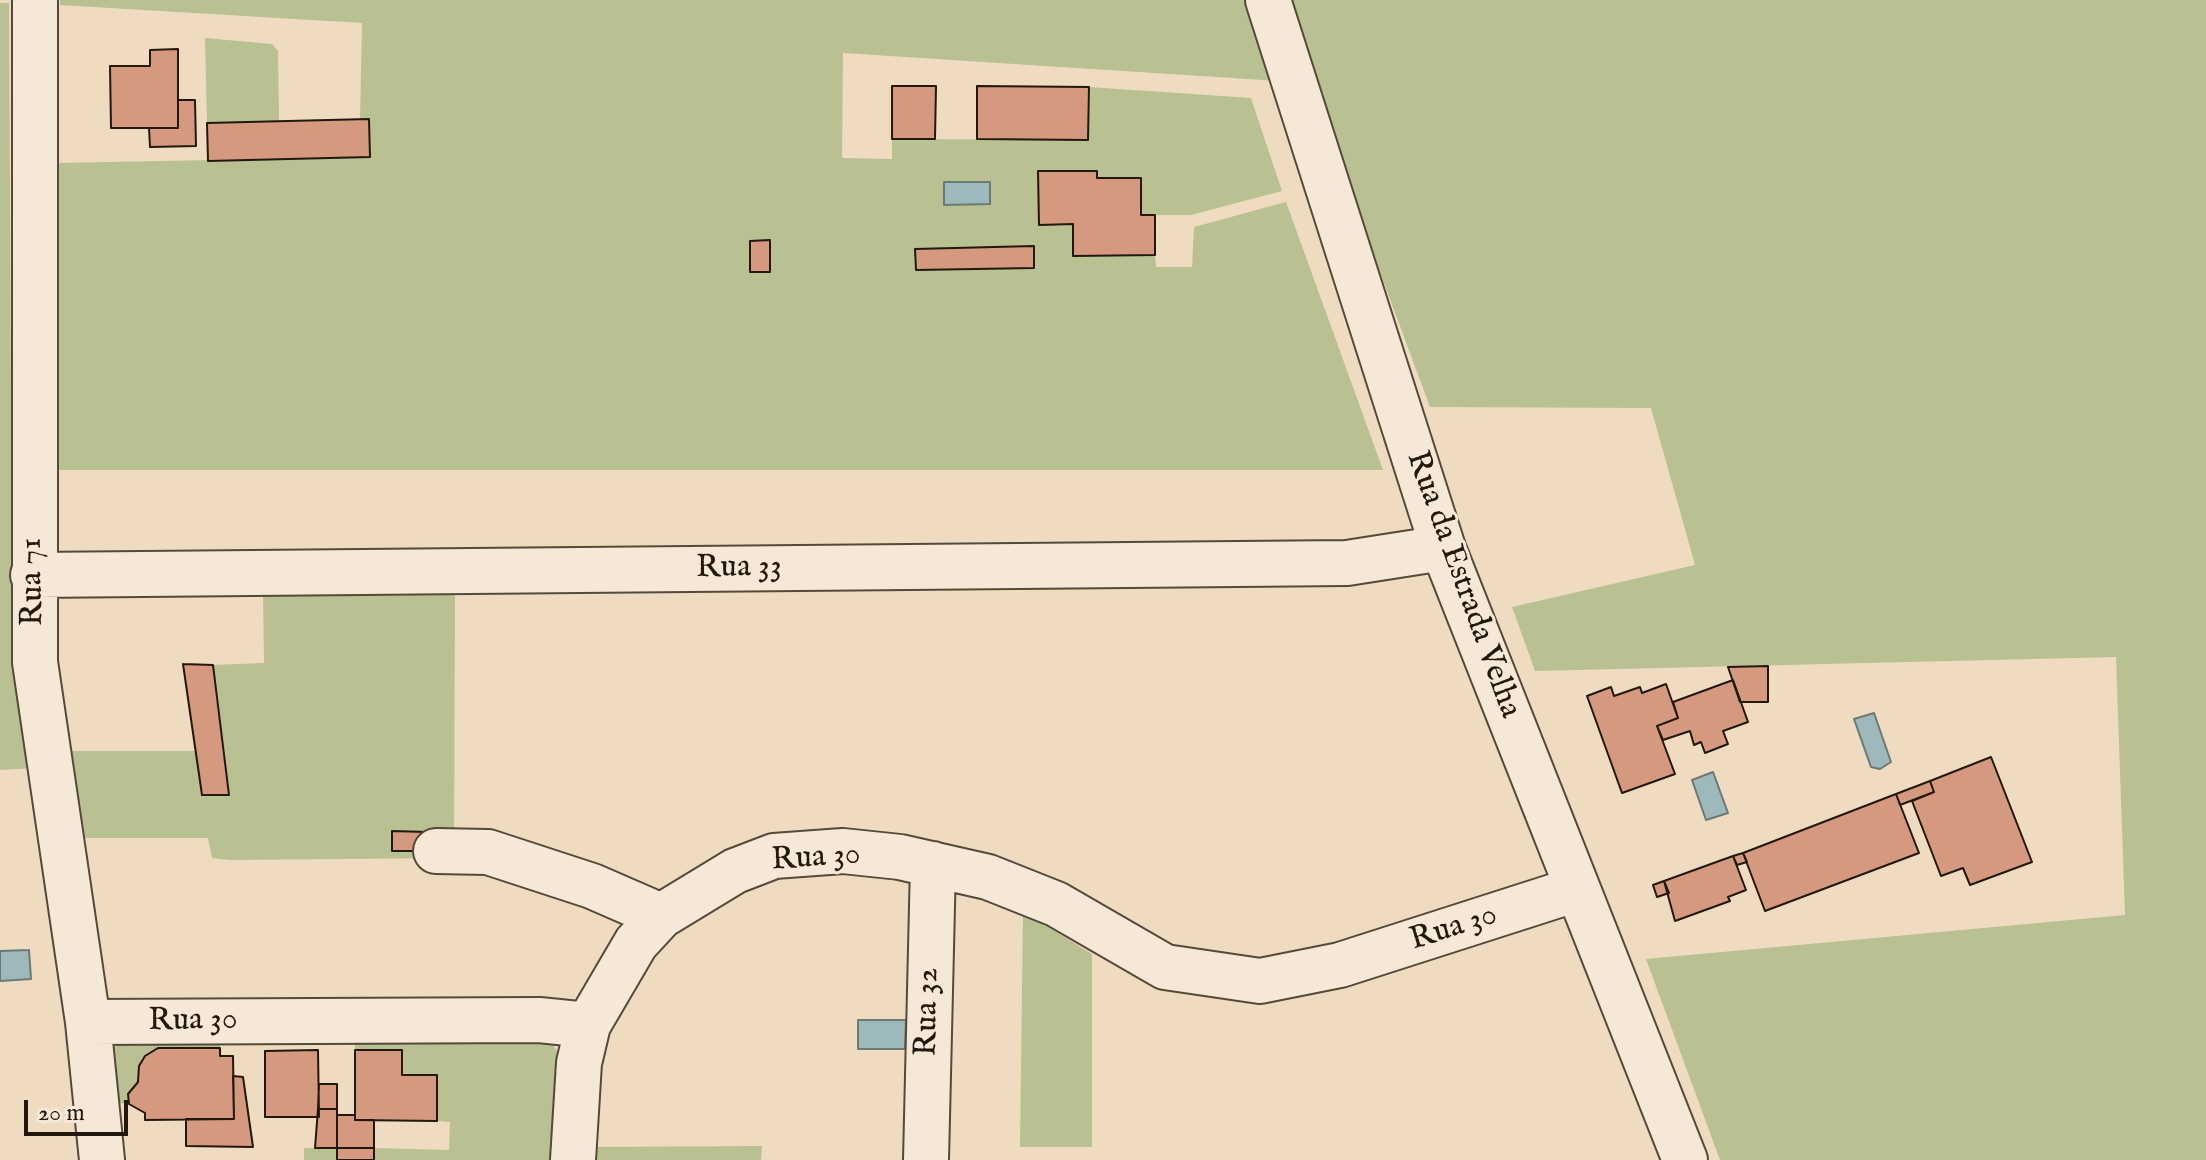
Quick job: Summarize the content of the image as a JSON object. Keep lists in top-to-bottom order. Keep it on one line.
{"streets":{"street":["Rua 33","Rua 71","Rua da Estrada Velha","Rua 30","Rua 32"]},"crossings":[["Rua 33","Rua 71"],["Rua 33","Rua da Estrada Velha"],["Rua 71","Rua 30"],["Rua da Estrada Velha","Rua 30"],["Rua 30","Rua 32"]],"scale_bar":"20 m"}
